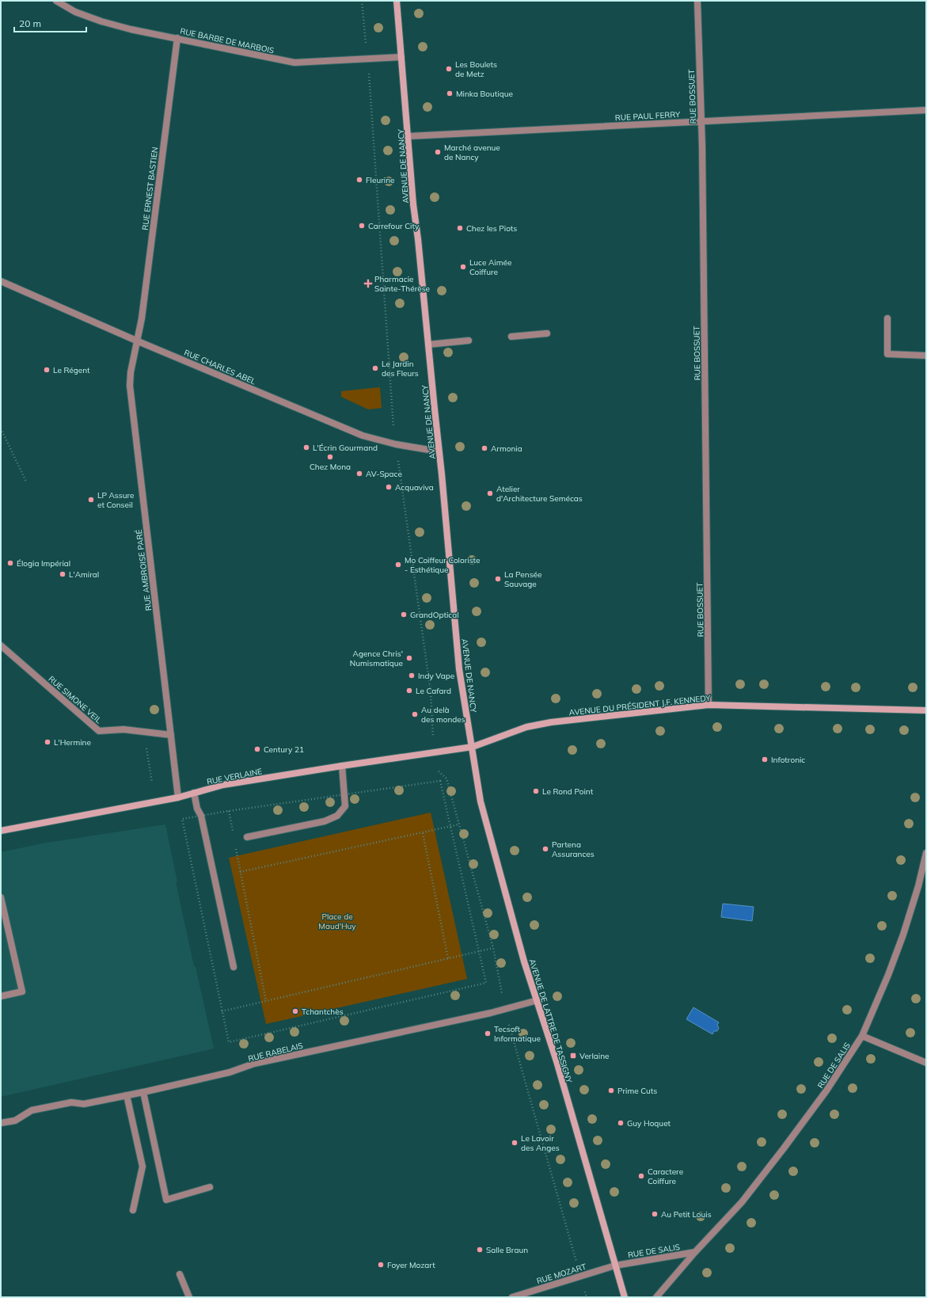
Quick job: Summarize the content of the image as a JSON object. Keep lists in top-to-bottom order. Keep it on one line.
{"streets":{"main road":["AVENUE DE NANCY","AVENUE DU PRÉSIDENT J.F. KENNEDY","RUE VERLAINE","AVENUE DE LATTRE DE TASSIGNY"],"street":["RUE BARBE DE MARBOIS","RUE BOSSUET","RUE PAUL FERRY","RUE ERNEST BASTIEN","RUE CHARLES ABEL","RUE AMBROISE PARÉ","RUE SIMONE VEIL","RUE RABELAIS","RUE DE SALIS","RUE MOZART"]},"crossings":[["RUE BARBE DE MARBOIS","AVENUE DE NANCY"],["RUE BARBE DE MARBOIS","RUE ERNEST BASTIEN"],["RUE BOSSUET","RUE PAUL FERRY"],["RUE BOSSUET","AVENUE DU PRÉSIDENT J.F. KENNEDY"],["RUE PAUL FERRY","AVENUE DE NANCY"],["AVENUE DE NANCY","RUE CHARLES ABEL"],["AVENUE DE NANCY","AVENUE DU PRÉSIDENT J.F. KENNEDY"],["AVENUE DE NANCY","RUE VERLAINE"],["AVENUE DE NANCY","AVENUE DE LATTRE DE TASSIGNY"],["RUE ERNEST BASTIEN","RUE CHARLES ABEL"],["RUE ERNEST BASTIEN","RUE AMBROISE PARÉ"],["RUE CHARLES ABEL","RUE AMBROISE PARÉ"],["RUE AMBROISE PARÉ","RUE SIMONE VEIL"],["RUE AMBROISE PARÉ","RUE VERLAINE"],["AVENUE DU PRÉSIDENT J.F. KENNEDY","RUE VERLAINE"],["AVENUE DU PRÉSIDENT J.F. KENNEDY","AVENUE DE LATTRE DE TASSIGNY"],["RUE VERLAINE","AVENUE DE LATTRE DE TASSIGNY"],["AVENUE DE LATTRE DE TASSIGNY","RUE RABELAIS"],["AVENUE DE LATTRE DE TASSIGNY","RUE DE SALIS"],["AVENUE DE LATTRE DE TASSIGNY","RUE MOZART"],["RUE DE SALIS","RUE MOZART"]],"parks":["Place de Maud'Huy"],"places":{"other":["Les Boulets de Metz","Minka Boutique","Marché avenue de Nancy","Fleurine","Carrefour City","Chez les Piots","Luce Aimée Coiffure","Le Jardin des Fleurs","Le Régent","L'Écrin Gourmand","Armonia","Chez Mona","AV-Space","Acquaviva","Atelier d'Architecture Semécas","LP Assure et Conseil","Élogia Impérial","Mo Coiffeur Coloriste - Esthétique","L'Amiral","La Pensée Sauvage","GrandOptical","Agence Chris' Numismatique","Indy Vape","Le Cafard","Au delà des mondes","L'Hermine","Century 21","Infotronic","Le Rond Point","Partena Assurances","Tchantchès","Tecsoft Informatique","Prime Cuts","Guy Hoquet","Le Lavoir des Anges","Caractere Coiffure","Au Petit Louis","Salle Braun","Foyer Mozart"],"health":["Pharmacie Sainte-Thérèse"],"transit":["Verlaine"]},"scale_bar":"20 m"}
